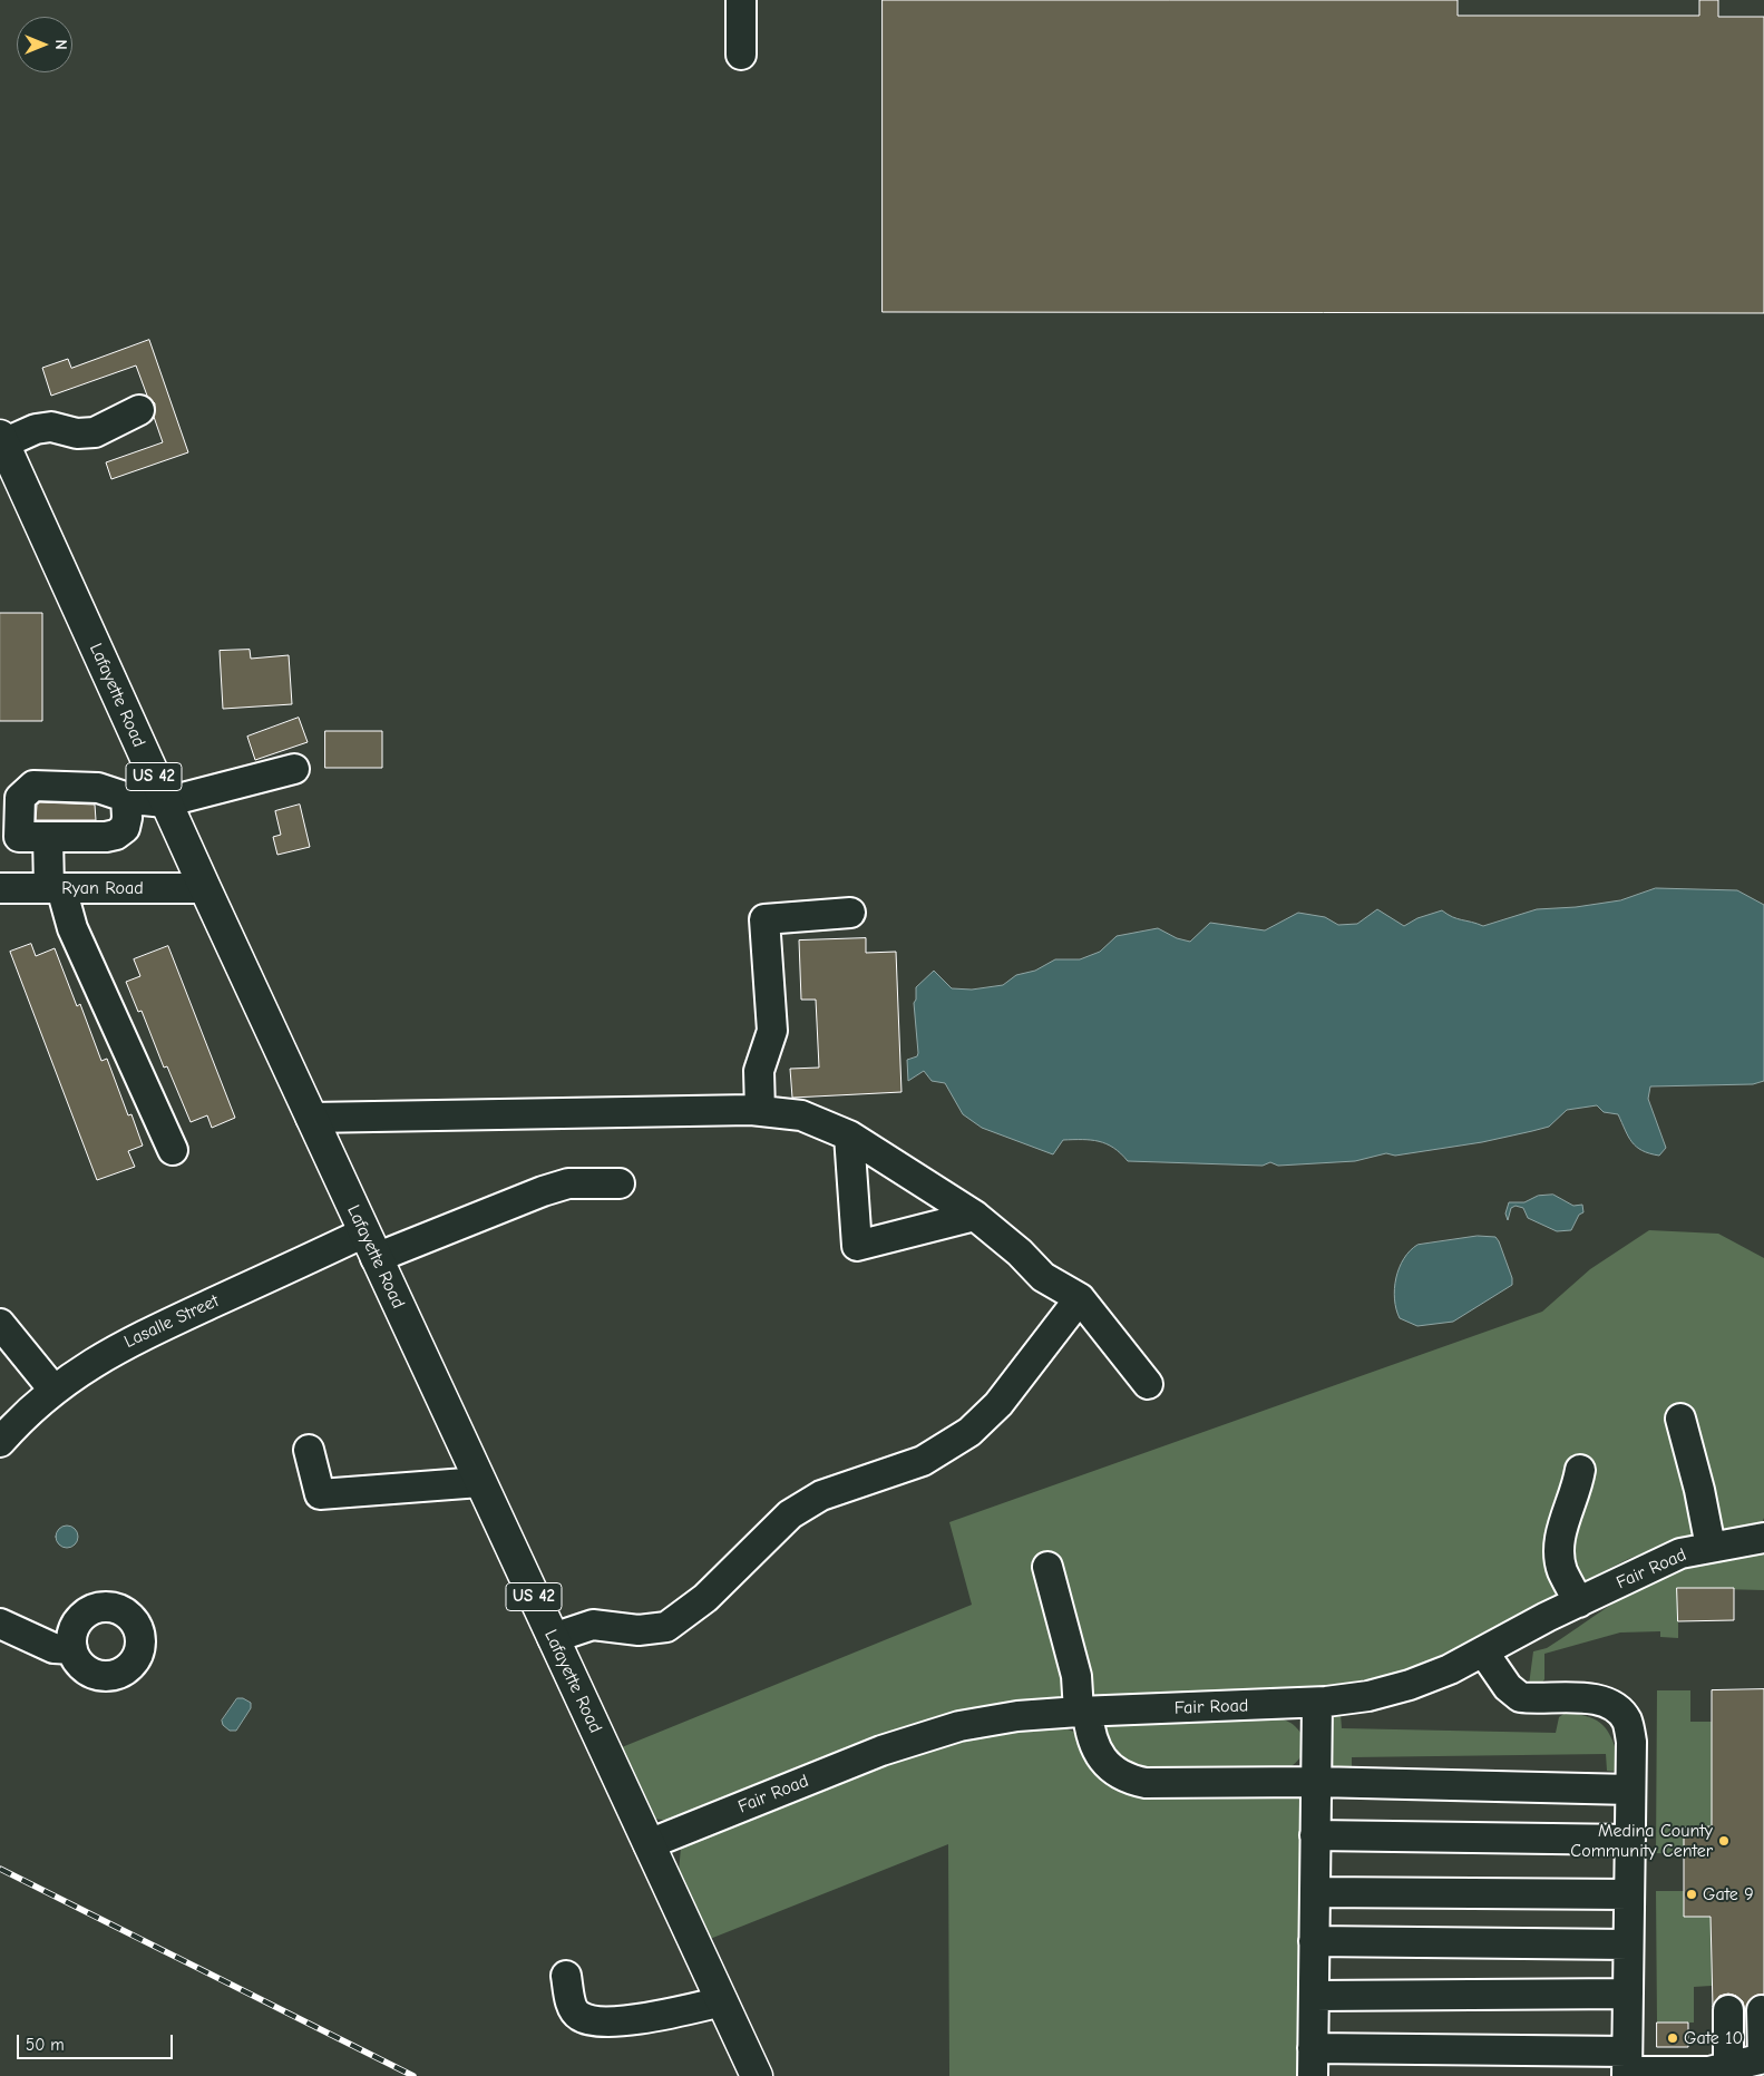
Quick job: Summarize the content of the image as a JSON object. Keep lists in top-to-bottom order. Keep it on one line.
{"streets":{"main road":["Lafayette Road","US 42"],"street":["Ryan Road","Lasalle Street","Fair Road"]},"crossings":[["Lafayette Road","Ryan Road"],["Lafayette Road","Lasalle Street"],["Lafayette Road","Fair Road"]],"places":["Medina County Community Center","Gate 9","Gate 10"],"scale_bar":"50 m","north":"right"}
